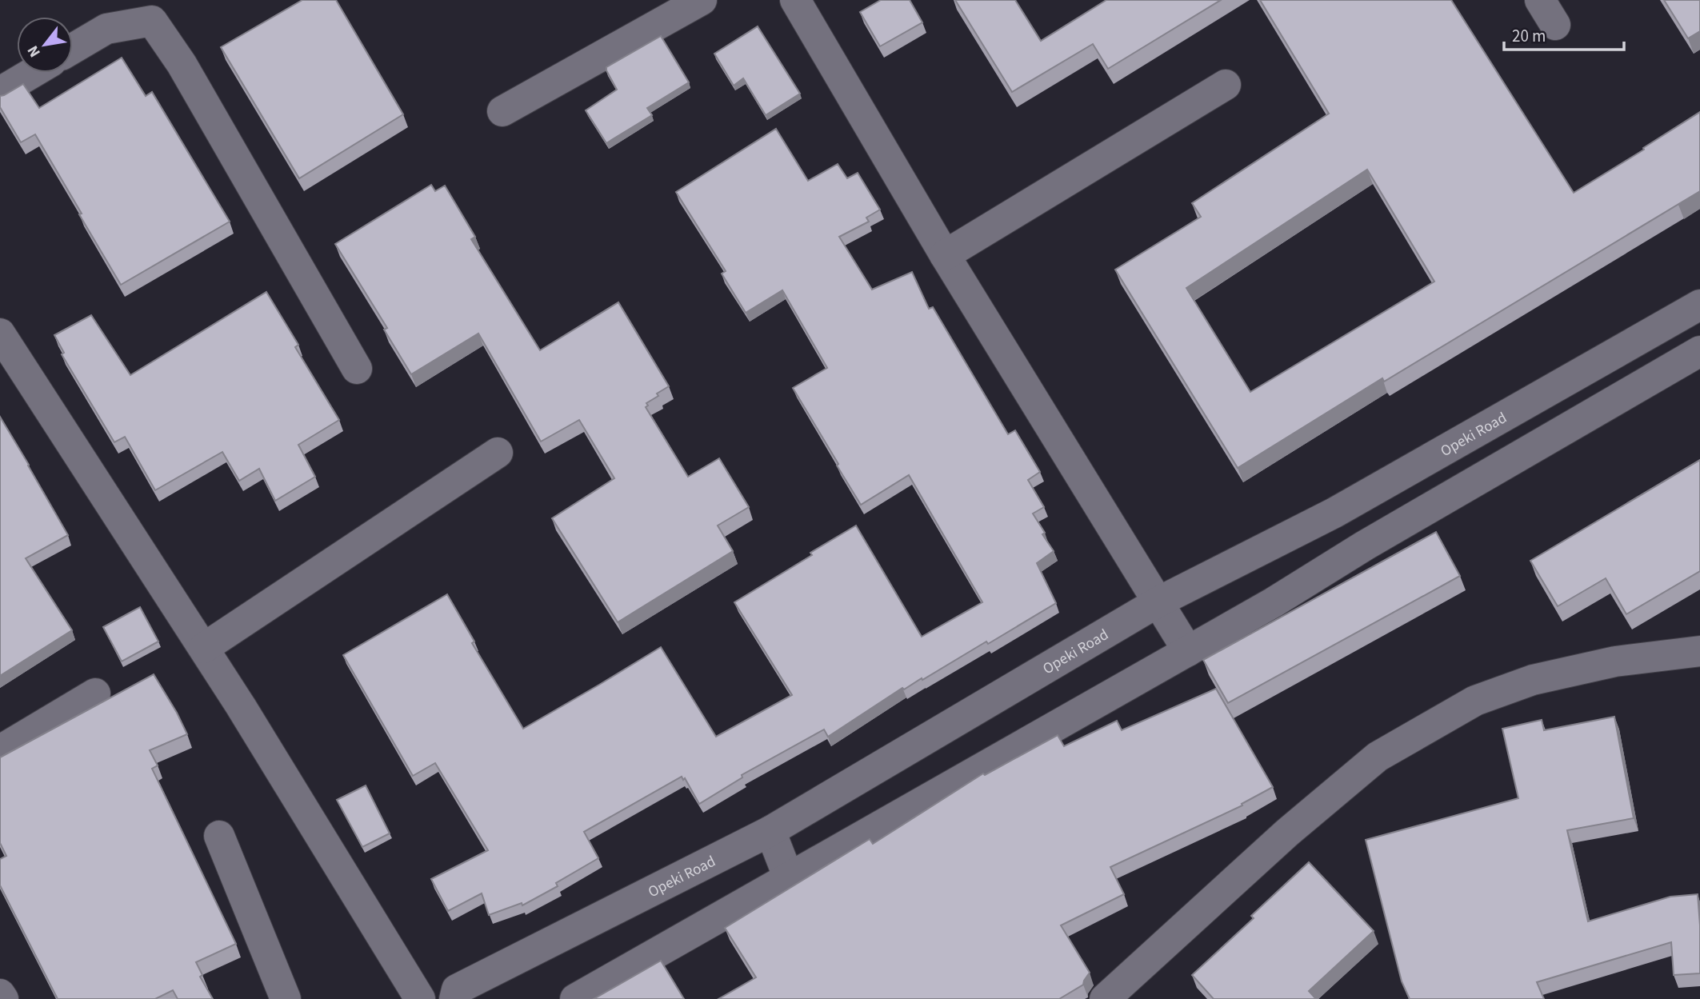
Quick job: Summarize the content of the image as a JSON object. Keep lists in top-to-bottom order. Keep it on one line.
{"streets":{"street":["Opeki Road"]},"scale_bar":"20 m","north":"bottom left"}
